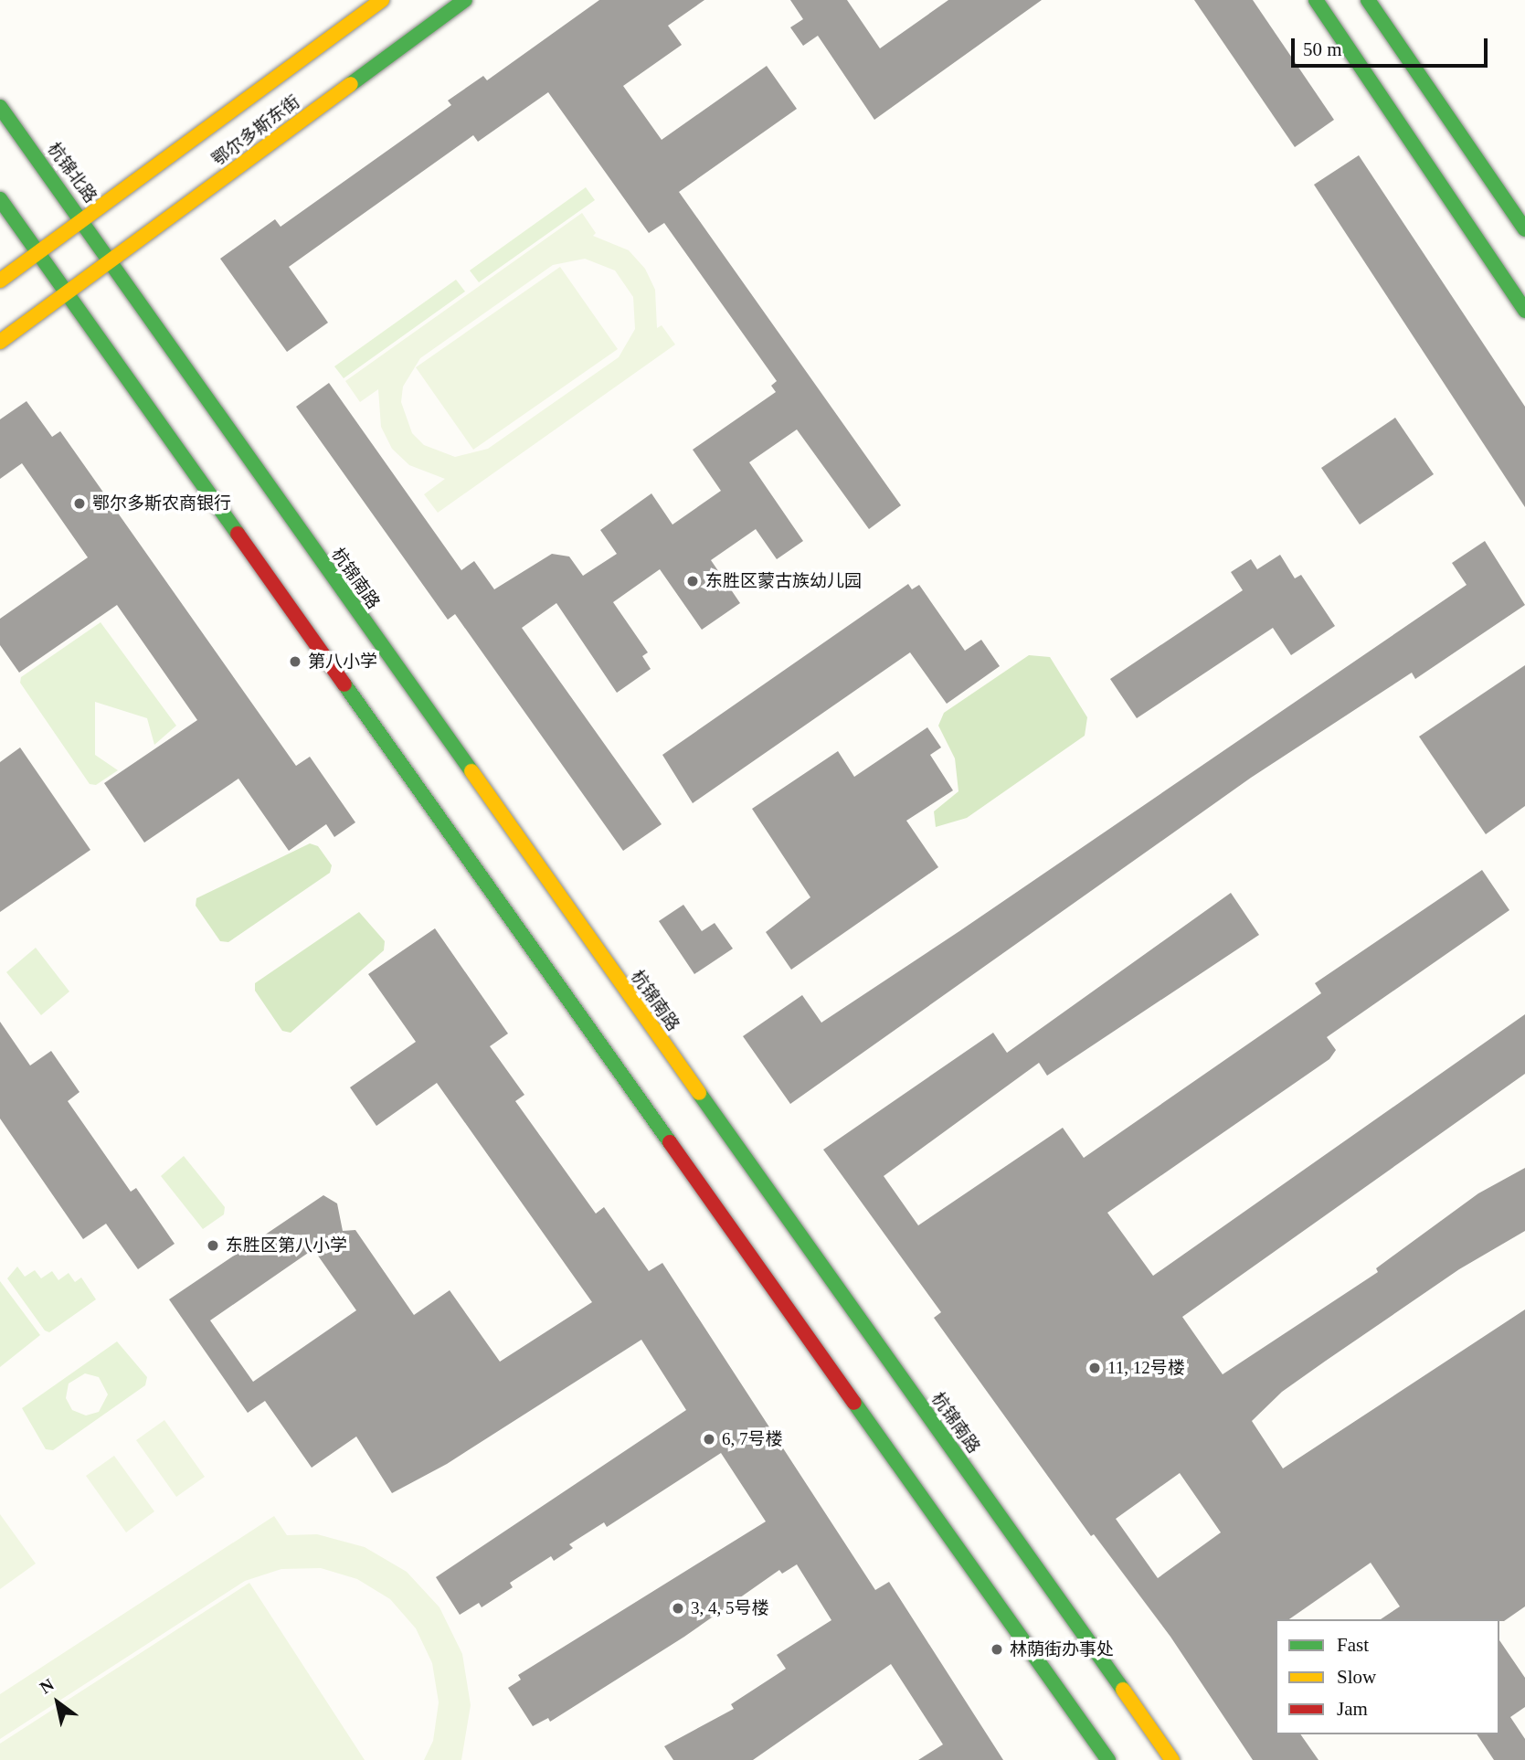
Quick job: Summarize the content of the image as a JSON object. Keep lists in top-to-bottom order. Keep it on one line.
{"streets":{"main road":["鄂尔多斯东街","杭锦北路","杭锦南路"]},"crossings":[["鄂尔多斯东街","杭锦北路"],["鄂尔多斯东街","杭锦南路"],["杭锦北路","杭锦南路"]],"places":["鄂尔多斯农商银行","东胜区蒙古族幼儿园","第八小学","东胜区第八小学","11, 12号楼","6, 7号楼","3, 4, 5号楼","林荫街办事处"],"legend":["Fast","Slow","Jam"],"scale_bar":"50 m","north":"top left"}
